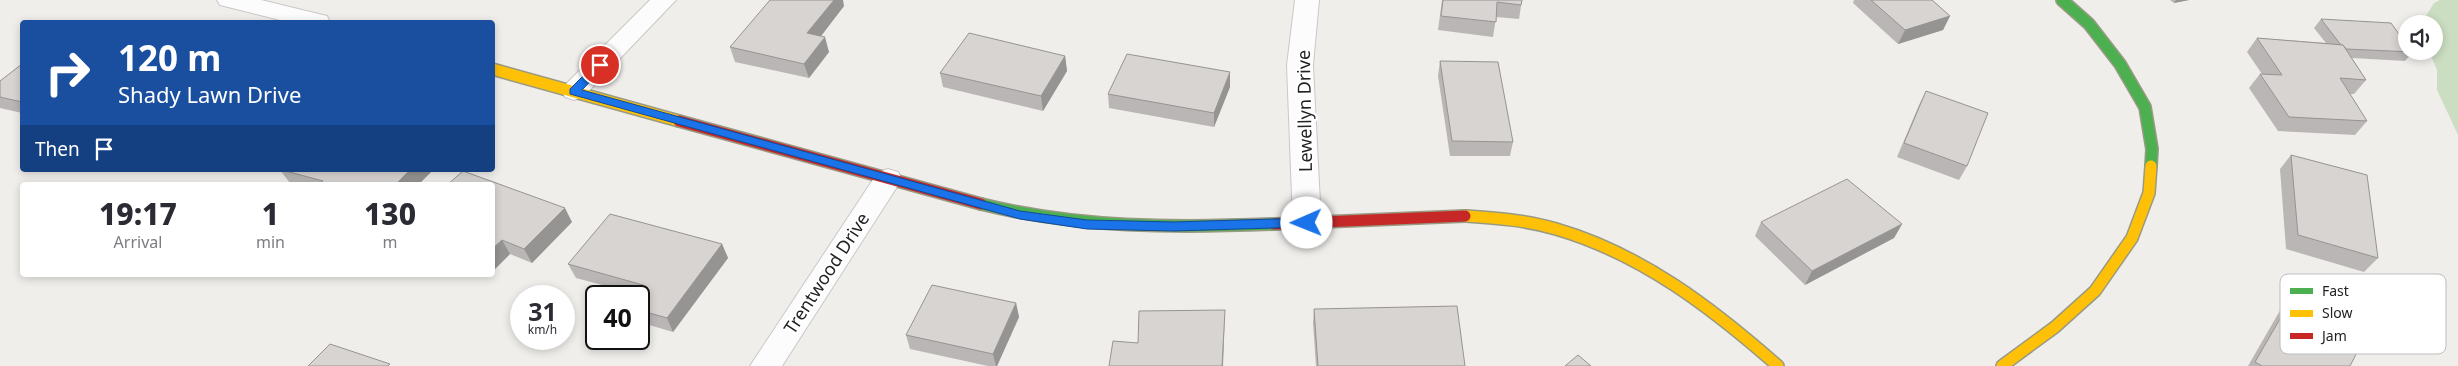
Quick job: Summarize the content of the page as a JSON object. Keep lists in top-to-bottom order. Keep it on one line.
{"streets":{"street":["Lewellyn Drive","Trentwood Drive"]},"legend":["Fast","Slow","Jam"],"page":{"turn":["120 m","Shady Lawn Drive"],"then":"Then","eta":["19:17","Arrival","1","min","130","m"],"speed":"31 km/h","limit":"40"}}
